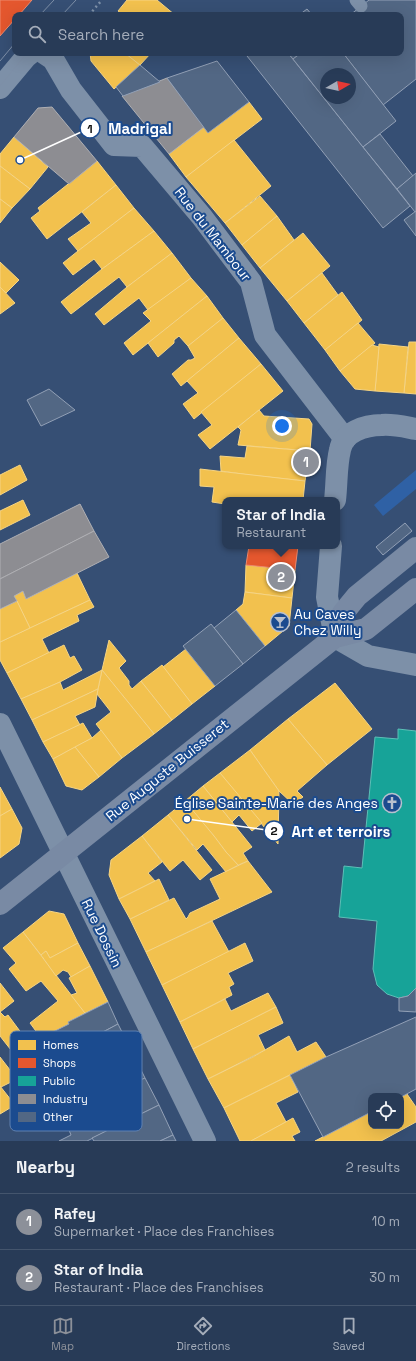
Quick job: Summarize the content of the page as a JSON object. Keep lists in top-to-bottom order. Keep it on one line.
{"streets":{"street":["Rue du Mambour","Rue Auguste Buisseret","Rue Dossin"]},"crossings":[["Rue Auguste Buisseret","Rue Dossin"]],"places":{"other":["Madrigal","Art et terroirs"],"bar":["Au Caves Chez Willy"],"church":["Église Sainte-Marie des Anges"]},"legend":["Homes","Shops","Public","Industry","Other"],"north":"right","page":{"search":"Search here","pins":["1","2"],"popup":["Star of India","Restaurant"],"heading":["Nearby","2 results"],"list":[{"mark":"1","name":"Rafey","note":"Supermarket · Place des Franchises","value":"10 m"},{"mark":"2","name":"Star of India","note":"Restaurant · Place des Franchises","value":"30 m"}],"nav":["Map","Directions","Saved"]}}
